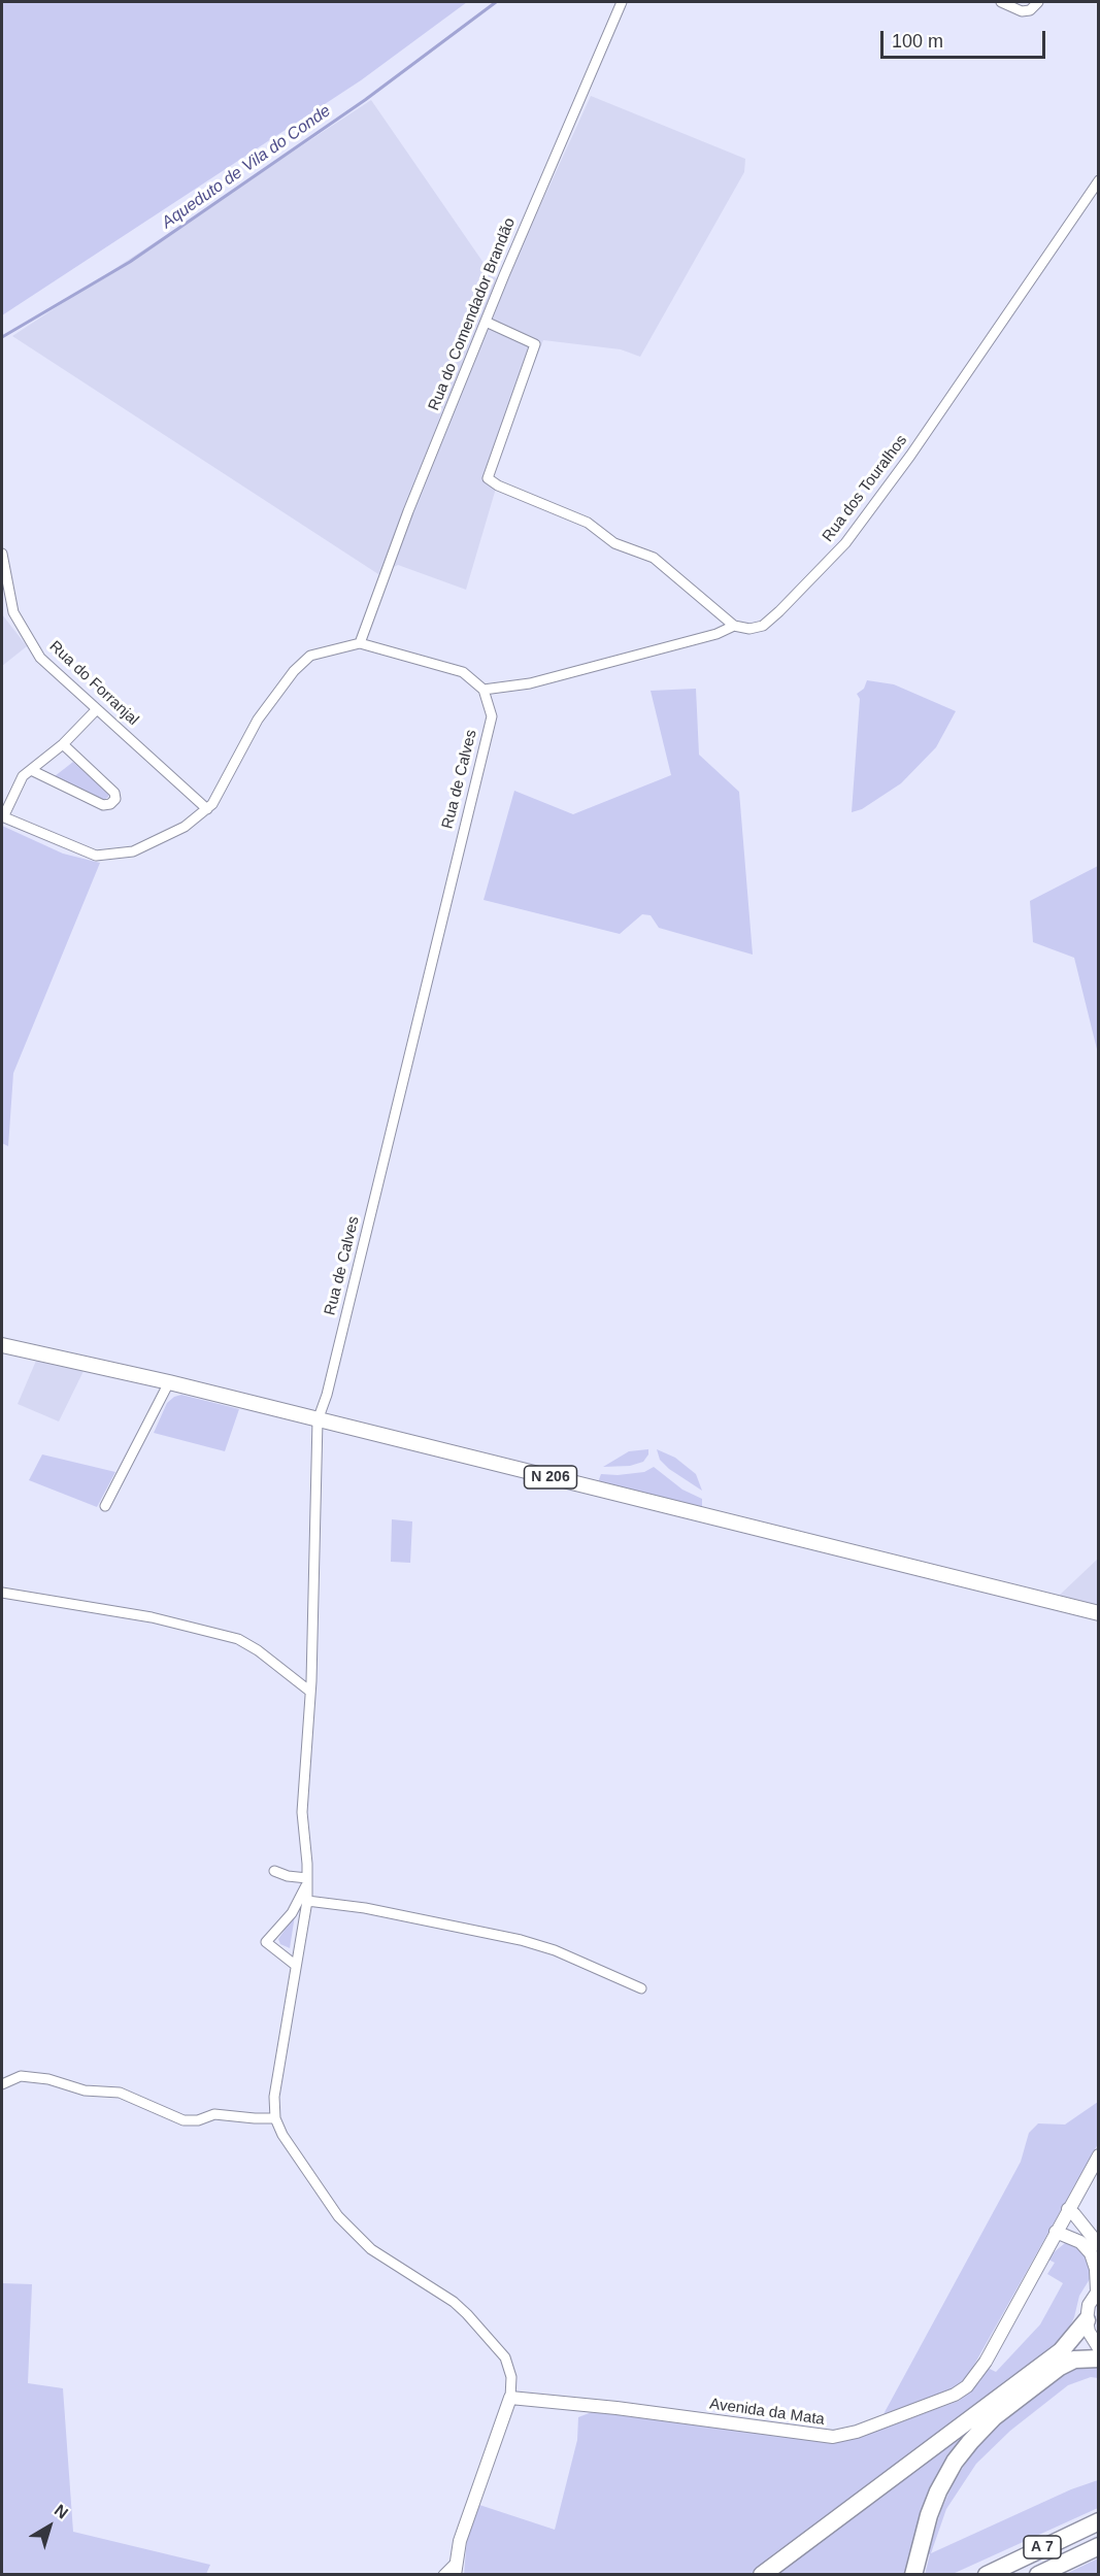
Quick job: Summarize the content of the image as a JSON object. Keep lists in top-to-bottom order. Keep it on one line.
{"streets":{"highway":["A 7"],"main road":["N 206"],"street":["Rua do Comendador Brandão","Rua dos Touralhos","Rua do Forranjal","Rua de Calves","Avenida da Mata"]},"crossings":[["Rua dos Touralhos","Rua de Calves"],["Rua de Calves","N 206"]],"water":["Aqueduto de Vila do Conde"],"scale_bar":"100 m","north":"top right"}
